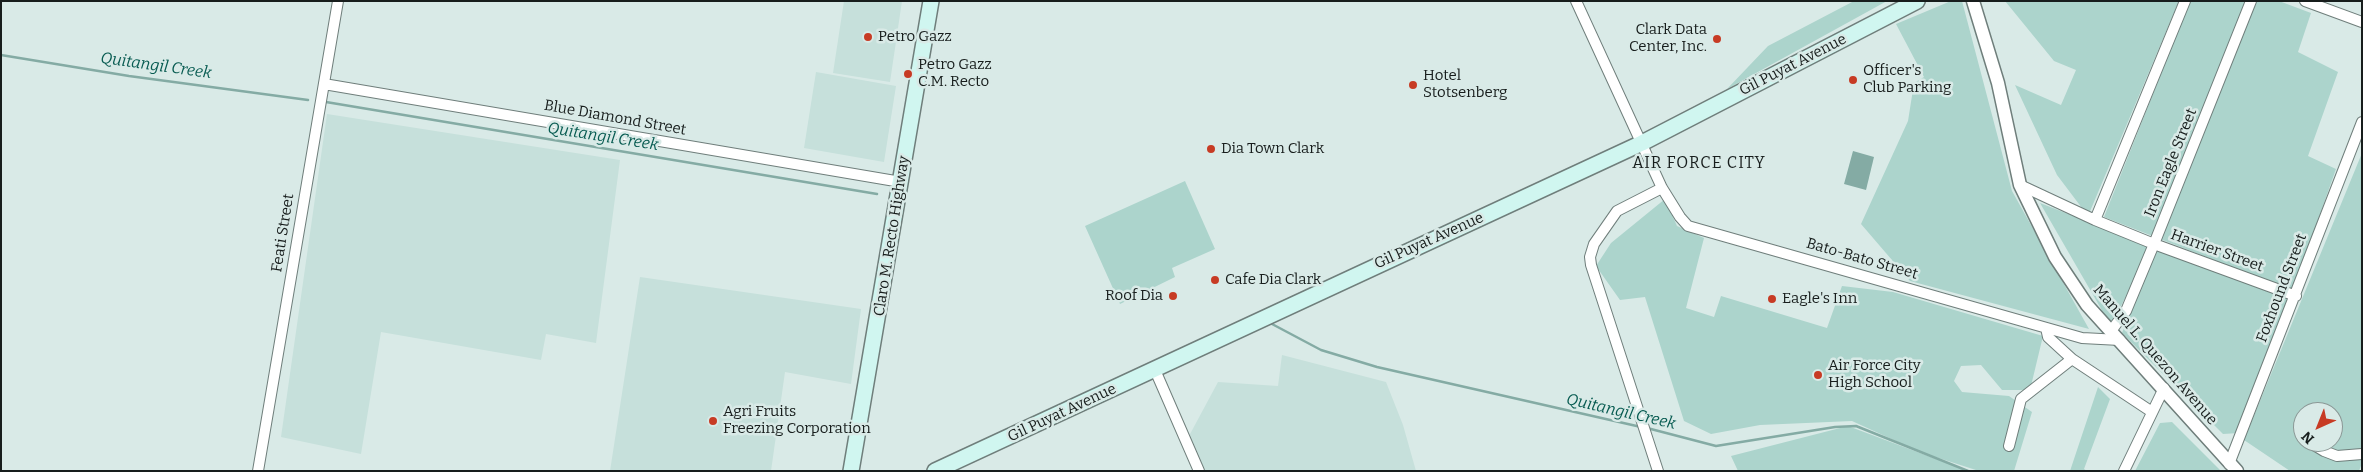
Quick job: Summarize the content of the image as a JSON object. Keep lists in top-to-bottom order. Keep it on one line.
{"streets":{"main road":["Gil Puyat Avenue","Claro M. Recto Highway"],"street":["Blue Diamond Street","Iron Eagle Street","Feati Street","Harrier Street","Bato-Bato Street","Foxhound Street","Manuel L. Quezon Avenue"]},"crossings":[["Gil Puyat Avenue","Bato-Bato Street"],["Blue Diamond Street","Feati Street"],["Blue Diamond Street","Claro M. Recto Highway"],["Iron Eagle Street","Harrier Street"],["Iron Eagle Street","Bato-Bato Street"],["Iron Eagle Street","Manuel L. Quezon Avenue"],["Harrier Street","Foxhound Street"],["Harrier Street","Manuel L. Quezon Avenue"],["Bato-Bato Street","Manuel L. Quezon Avenue"],["Foxhound Street","Manuel L. Quezon Avenue"]],"districts":["AIR FORCE CITY"],"water":["Quitangil Creek"],"places":["Petro Gazz","Clark Data Center, Inc.","Petro Gazz C.M. Recto","Officer's Club Parking","Hotel Stotsenberg","Dia Town Clark","Cafe Dia Clark","Roof Dia","Eagle's Inn","Air Force City High School","Agri Fruits Freezing Corporation"],"north":"bottom left"}
